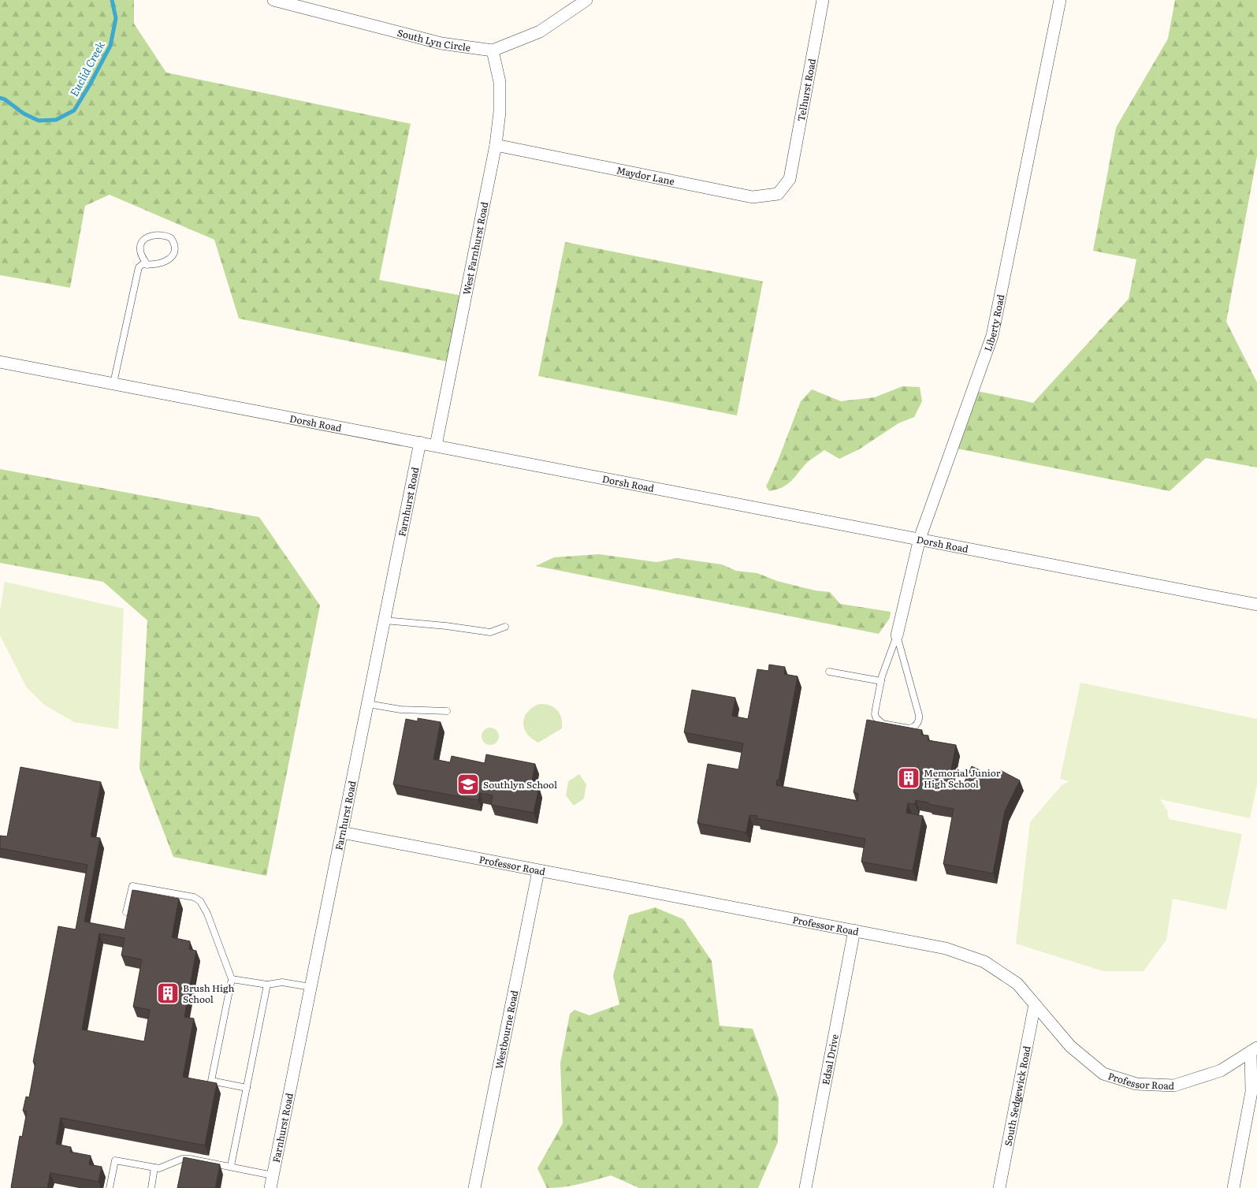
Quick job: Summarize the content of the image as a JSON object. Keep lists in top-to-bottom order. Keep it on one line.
{"streets":{"street":["South Lyn Circle","Telhurst Road","Maydor Lane","West Farnhurst Road","Liberty Road","Dorsh Road","Farnhurst Road","Professor Road","Westbourne Road","Edsal Drive","South Sedgewick Road"]},"crossings":[["South Lyn Circle","West Farnhurst Road"],["Telhurst Road","Maydor Lane"],["Maydor Lane","West Farnhurst Road"],["West Farnhurst Road","Dorsh Road"],["Liberty Road","Dorsh Road"],["Dorsh Road","Farnhurst Road"],["Farnhurst Road","Professor Road"],["Professor Road","Westbourne Road"],["Professor Road","Edsal Drive"],["Professor Road","South Sedgewick Road"]],"water":["Euclid Creek"],"places":{"building":["Memorial Junior High School","Brush High School"],"school or university":["Southlyn School"]}}
